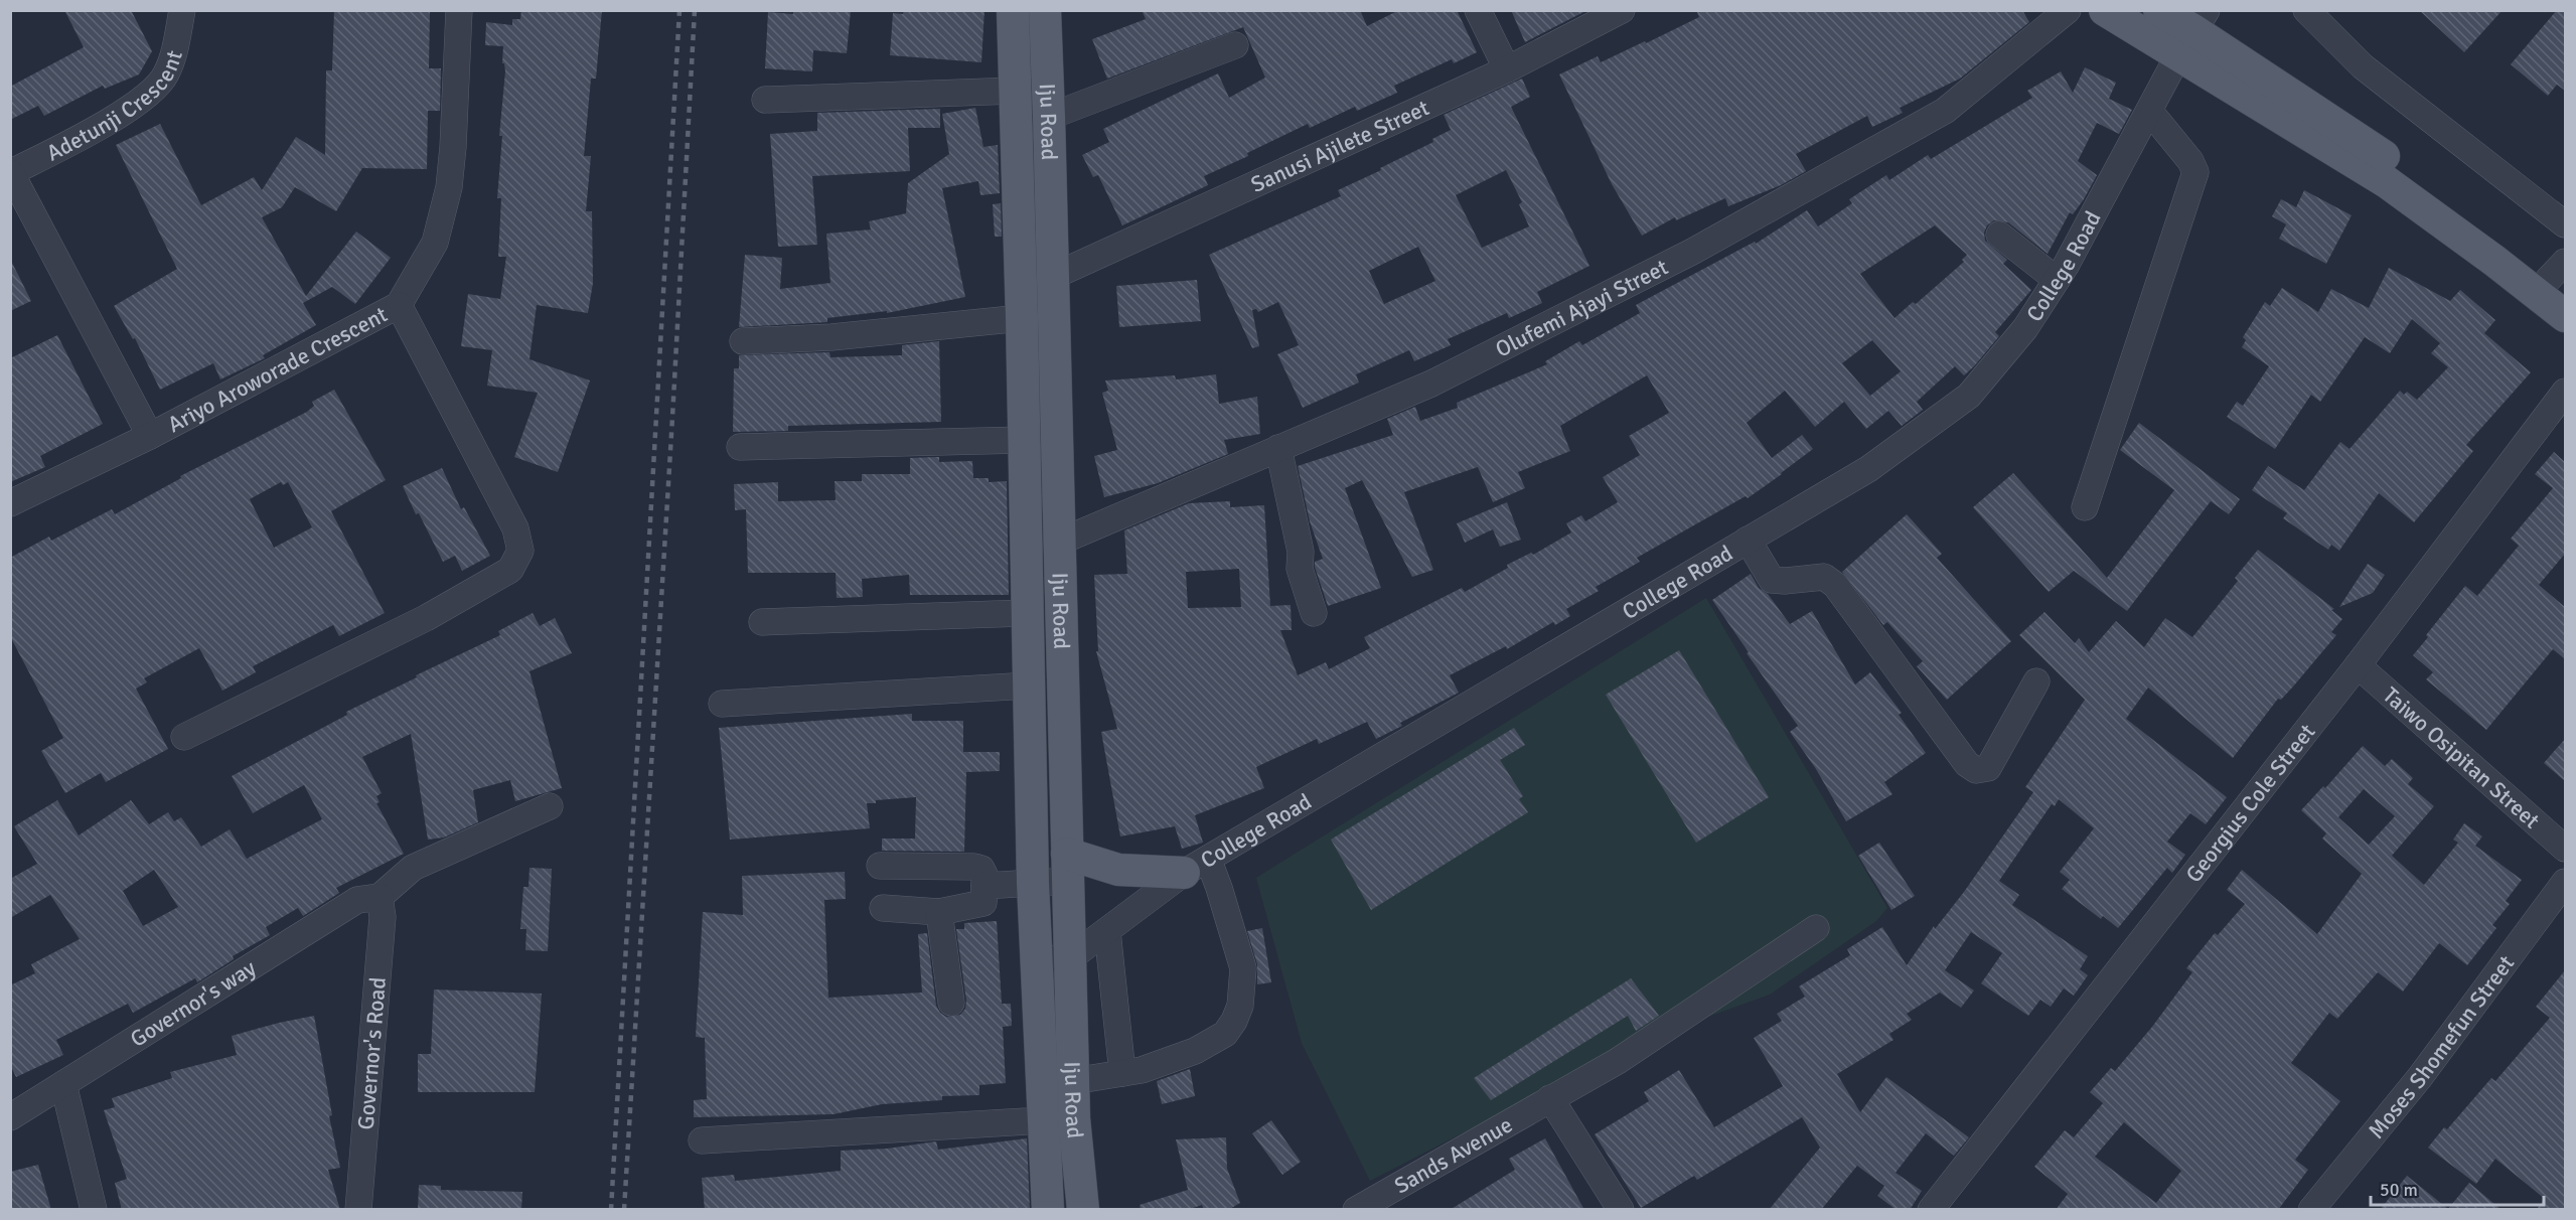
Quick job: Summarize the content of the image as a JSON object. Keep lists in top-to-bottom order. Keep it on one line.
{"streets":{"main road":["Iju Road"],"street":["Adetunji Crescent","Sanusi Ajilete Street","College Road","Olufemi Ajayi Street","Ariyo Aroworade Crescent","Taiwo Osipitan Street","Georgius Cole Street","Governor's way","Moses Shomefun Street","Governor's Road","Sands Avenue"]},"crossings":[["Iju Road","Sanusi Ajilete Street"],["Iju Road","College Road"],["Iju Road","Olufemi Ajayi Street"],["Taiwo Osipitan Street","Georgius Cole Street"],["Governor's way","Governor's Road"]],"scale_bar":"50 m"}
